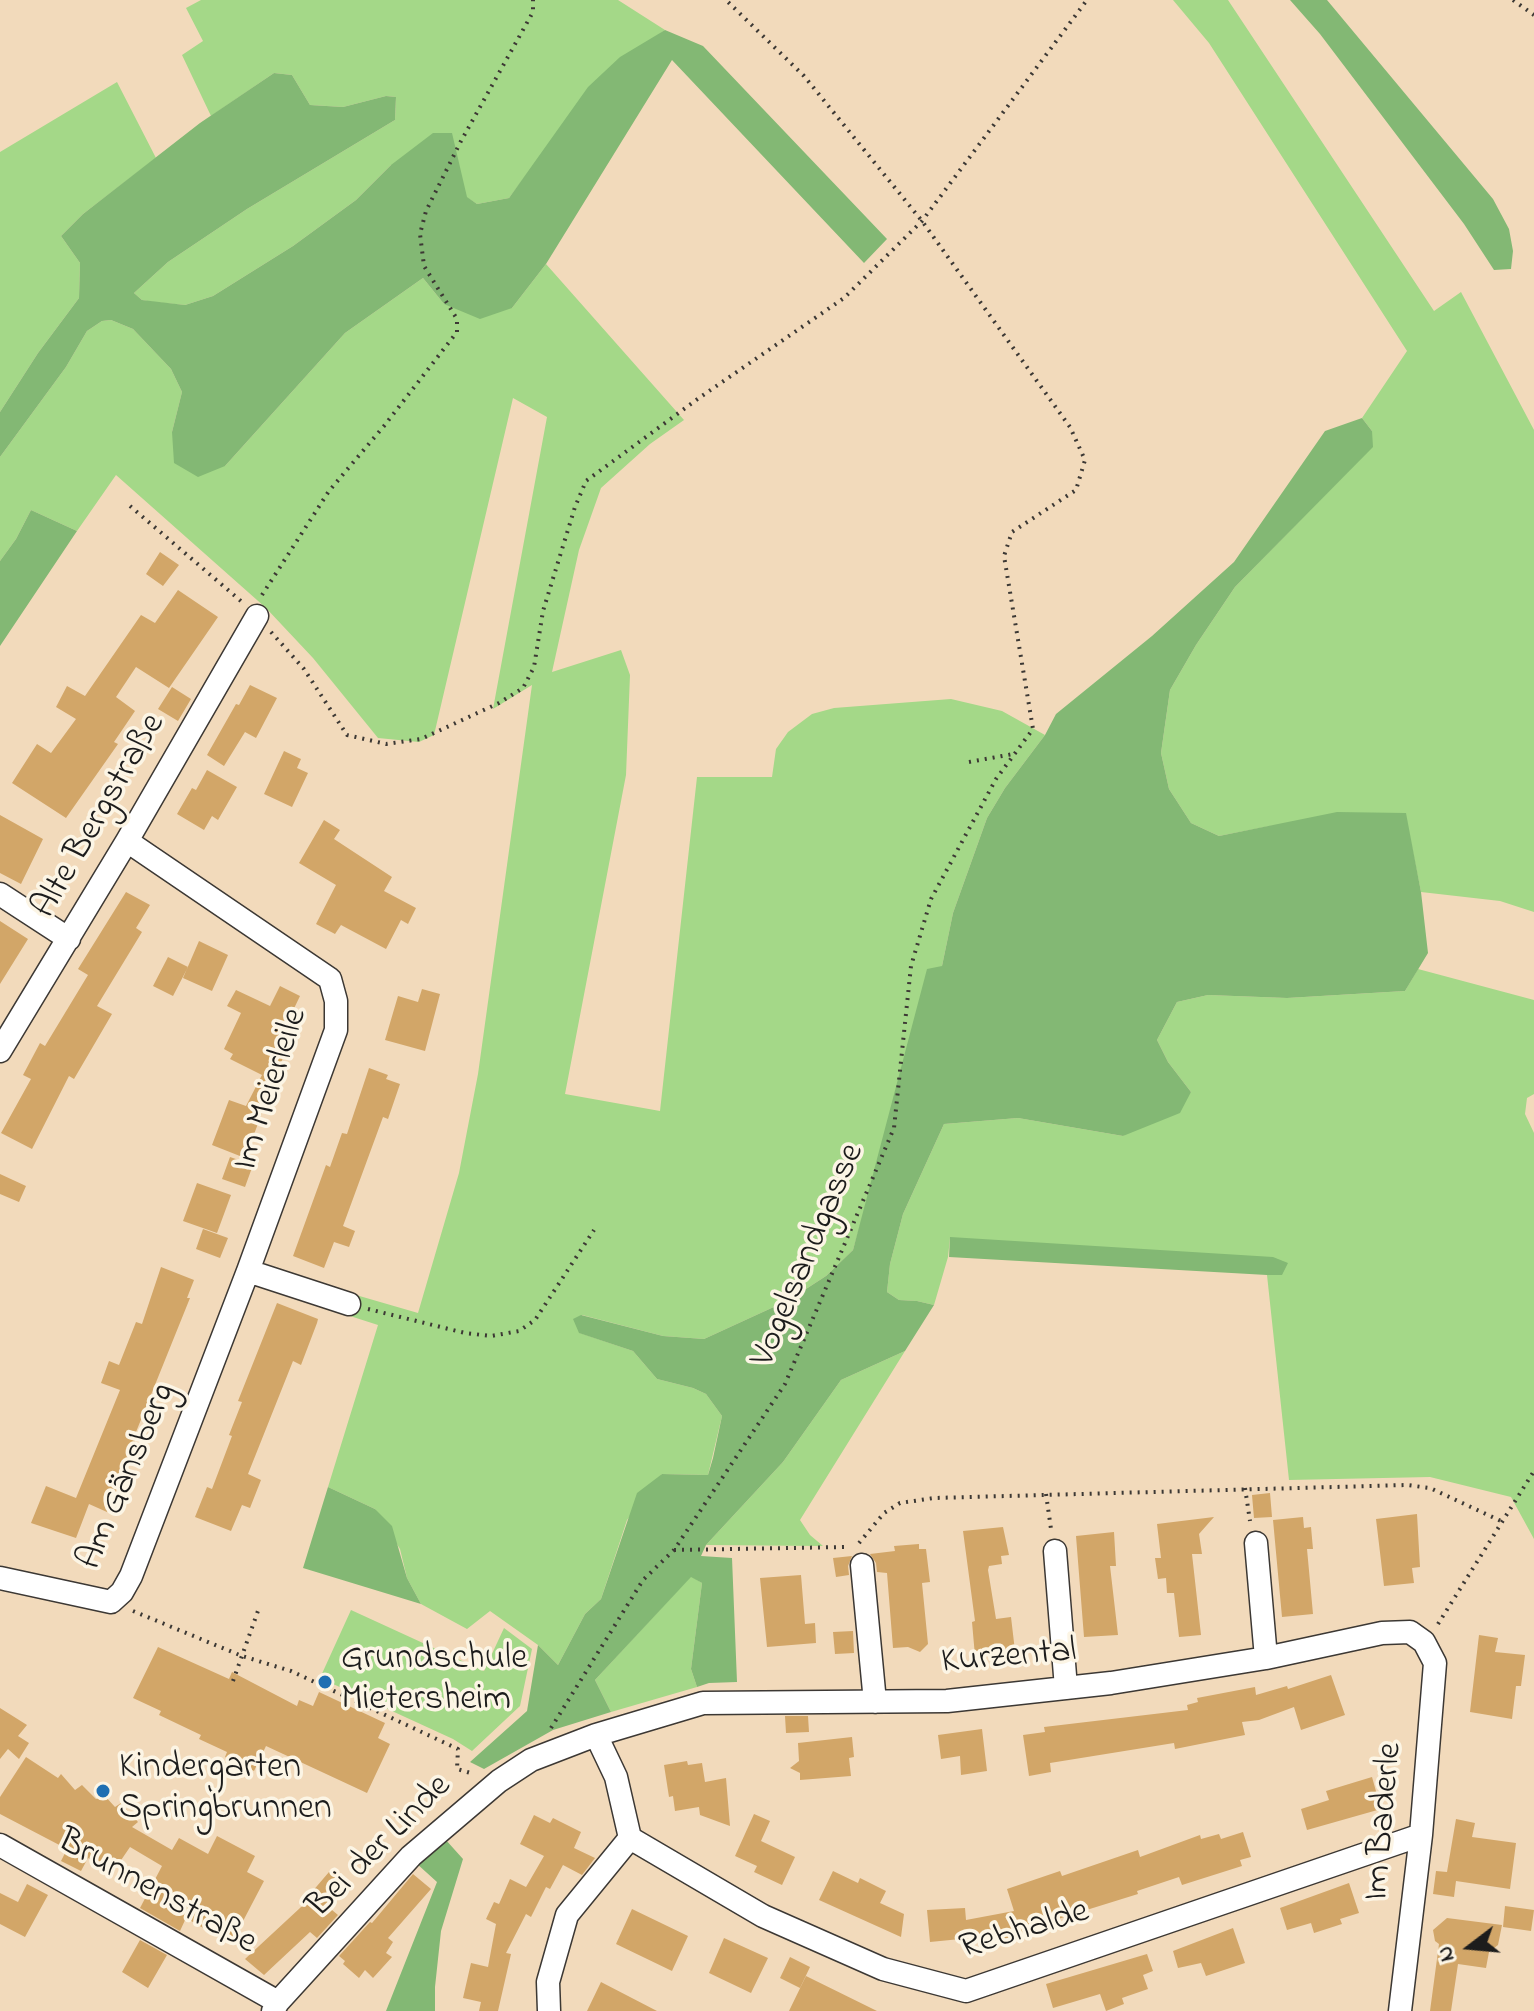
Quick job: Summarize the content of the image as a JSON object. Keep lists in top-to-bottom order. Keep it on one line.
{"streets":{"street":["Alte Bergstraße","Im Meierleile","Am Gänsberg","Kurzental","Im Baderle","Bei der Linde","Brunnenstraße","Rebhalde"],"path":["Vogelsandgasse"]},"crossings":[["Alte Bergstraße","Im Meierleile"],["Im Meierleile","Am Gänsberg"],["Vogelsandgasse","Bei der Linde"],["Kurzental","Im Baderle"],["Kurzental","Bei der Linde"],["Im Baderle","Rebhalde"],["Bei der Linde","Brunnenstraße"]],"places":["Grundschule Mietersheim","Kindergarten Springbrunnen"],"north":"left"}
